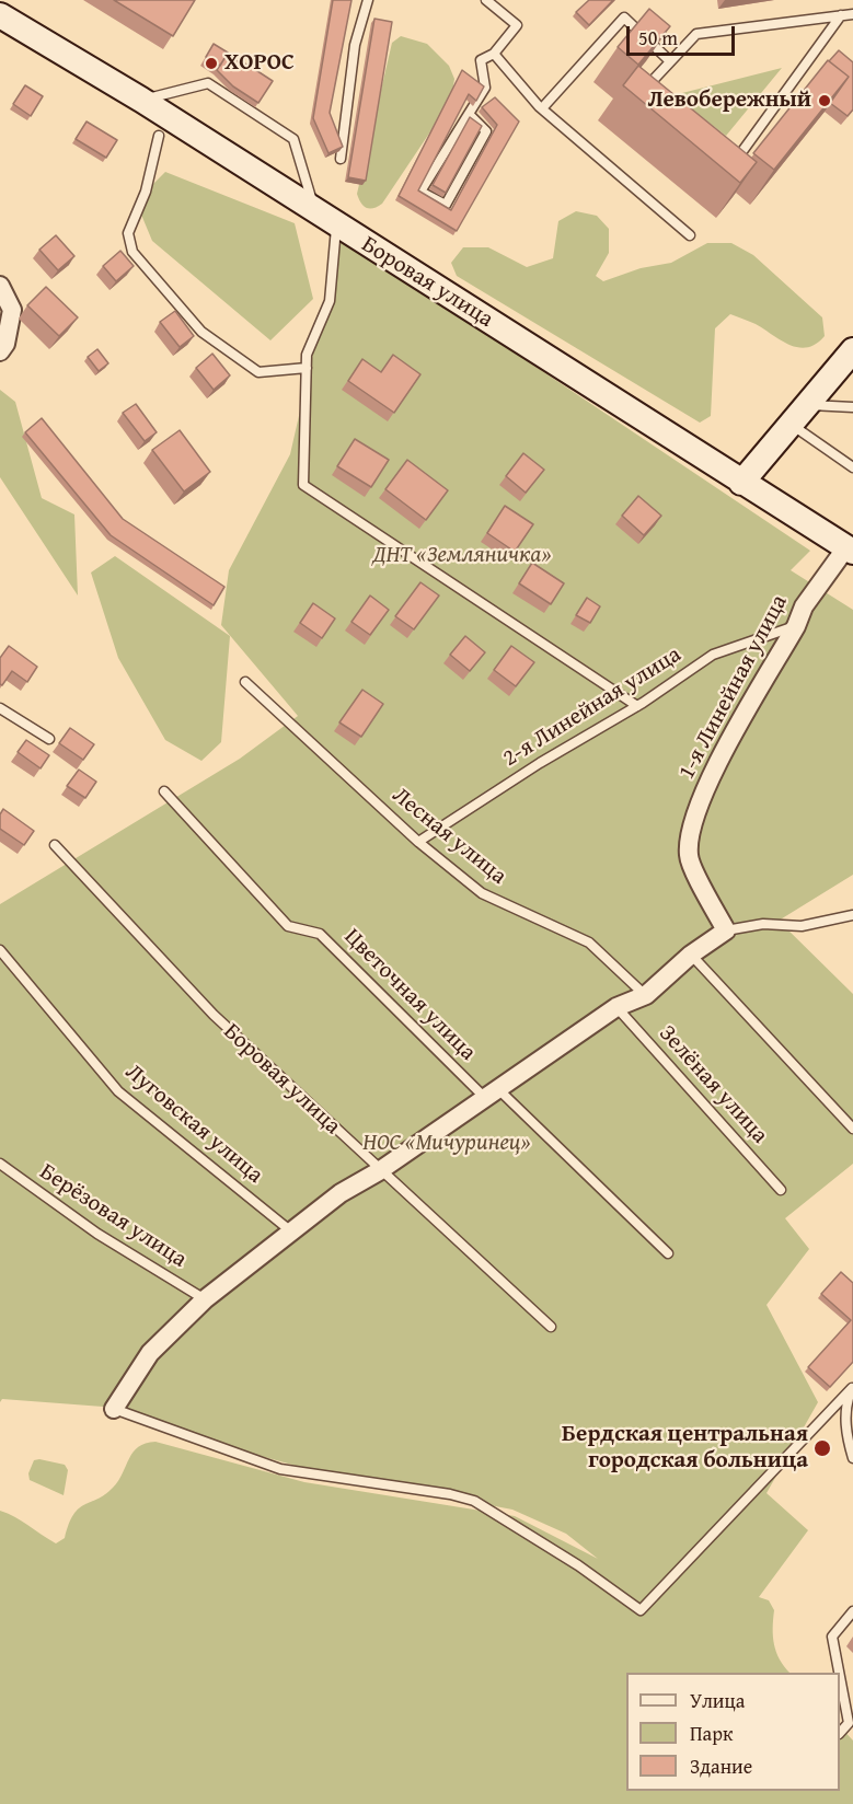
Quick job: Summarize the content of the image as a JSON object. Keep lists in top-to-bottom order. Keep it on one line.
{"streets":{"street":["Боровая улица","1-я Линейная улица"],"lane":["2-я Линейная улица","Лесная улица","Цветочная улица","Зелёная улица","Луговская улица","Берёзовая улица"]},"crossings":[["Боровая улица","1-я Линейная улица"],["1-я Линейная улица","2-я Линейная улица"],["2-я Линейная улица","Лесная улица"]],"parks":["ДНТ «Земляничка»","НОС «Мичуринец»"],"places":["ХОРОС","Левобережный","Бердская центральная городская больница"],"legend":["Улица","Парк","Здание"],"scale_bar":"50 m"}
